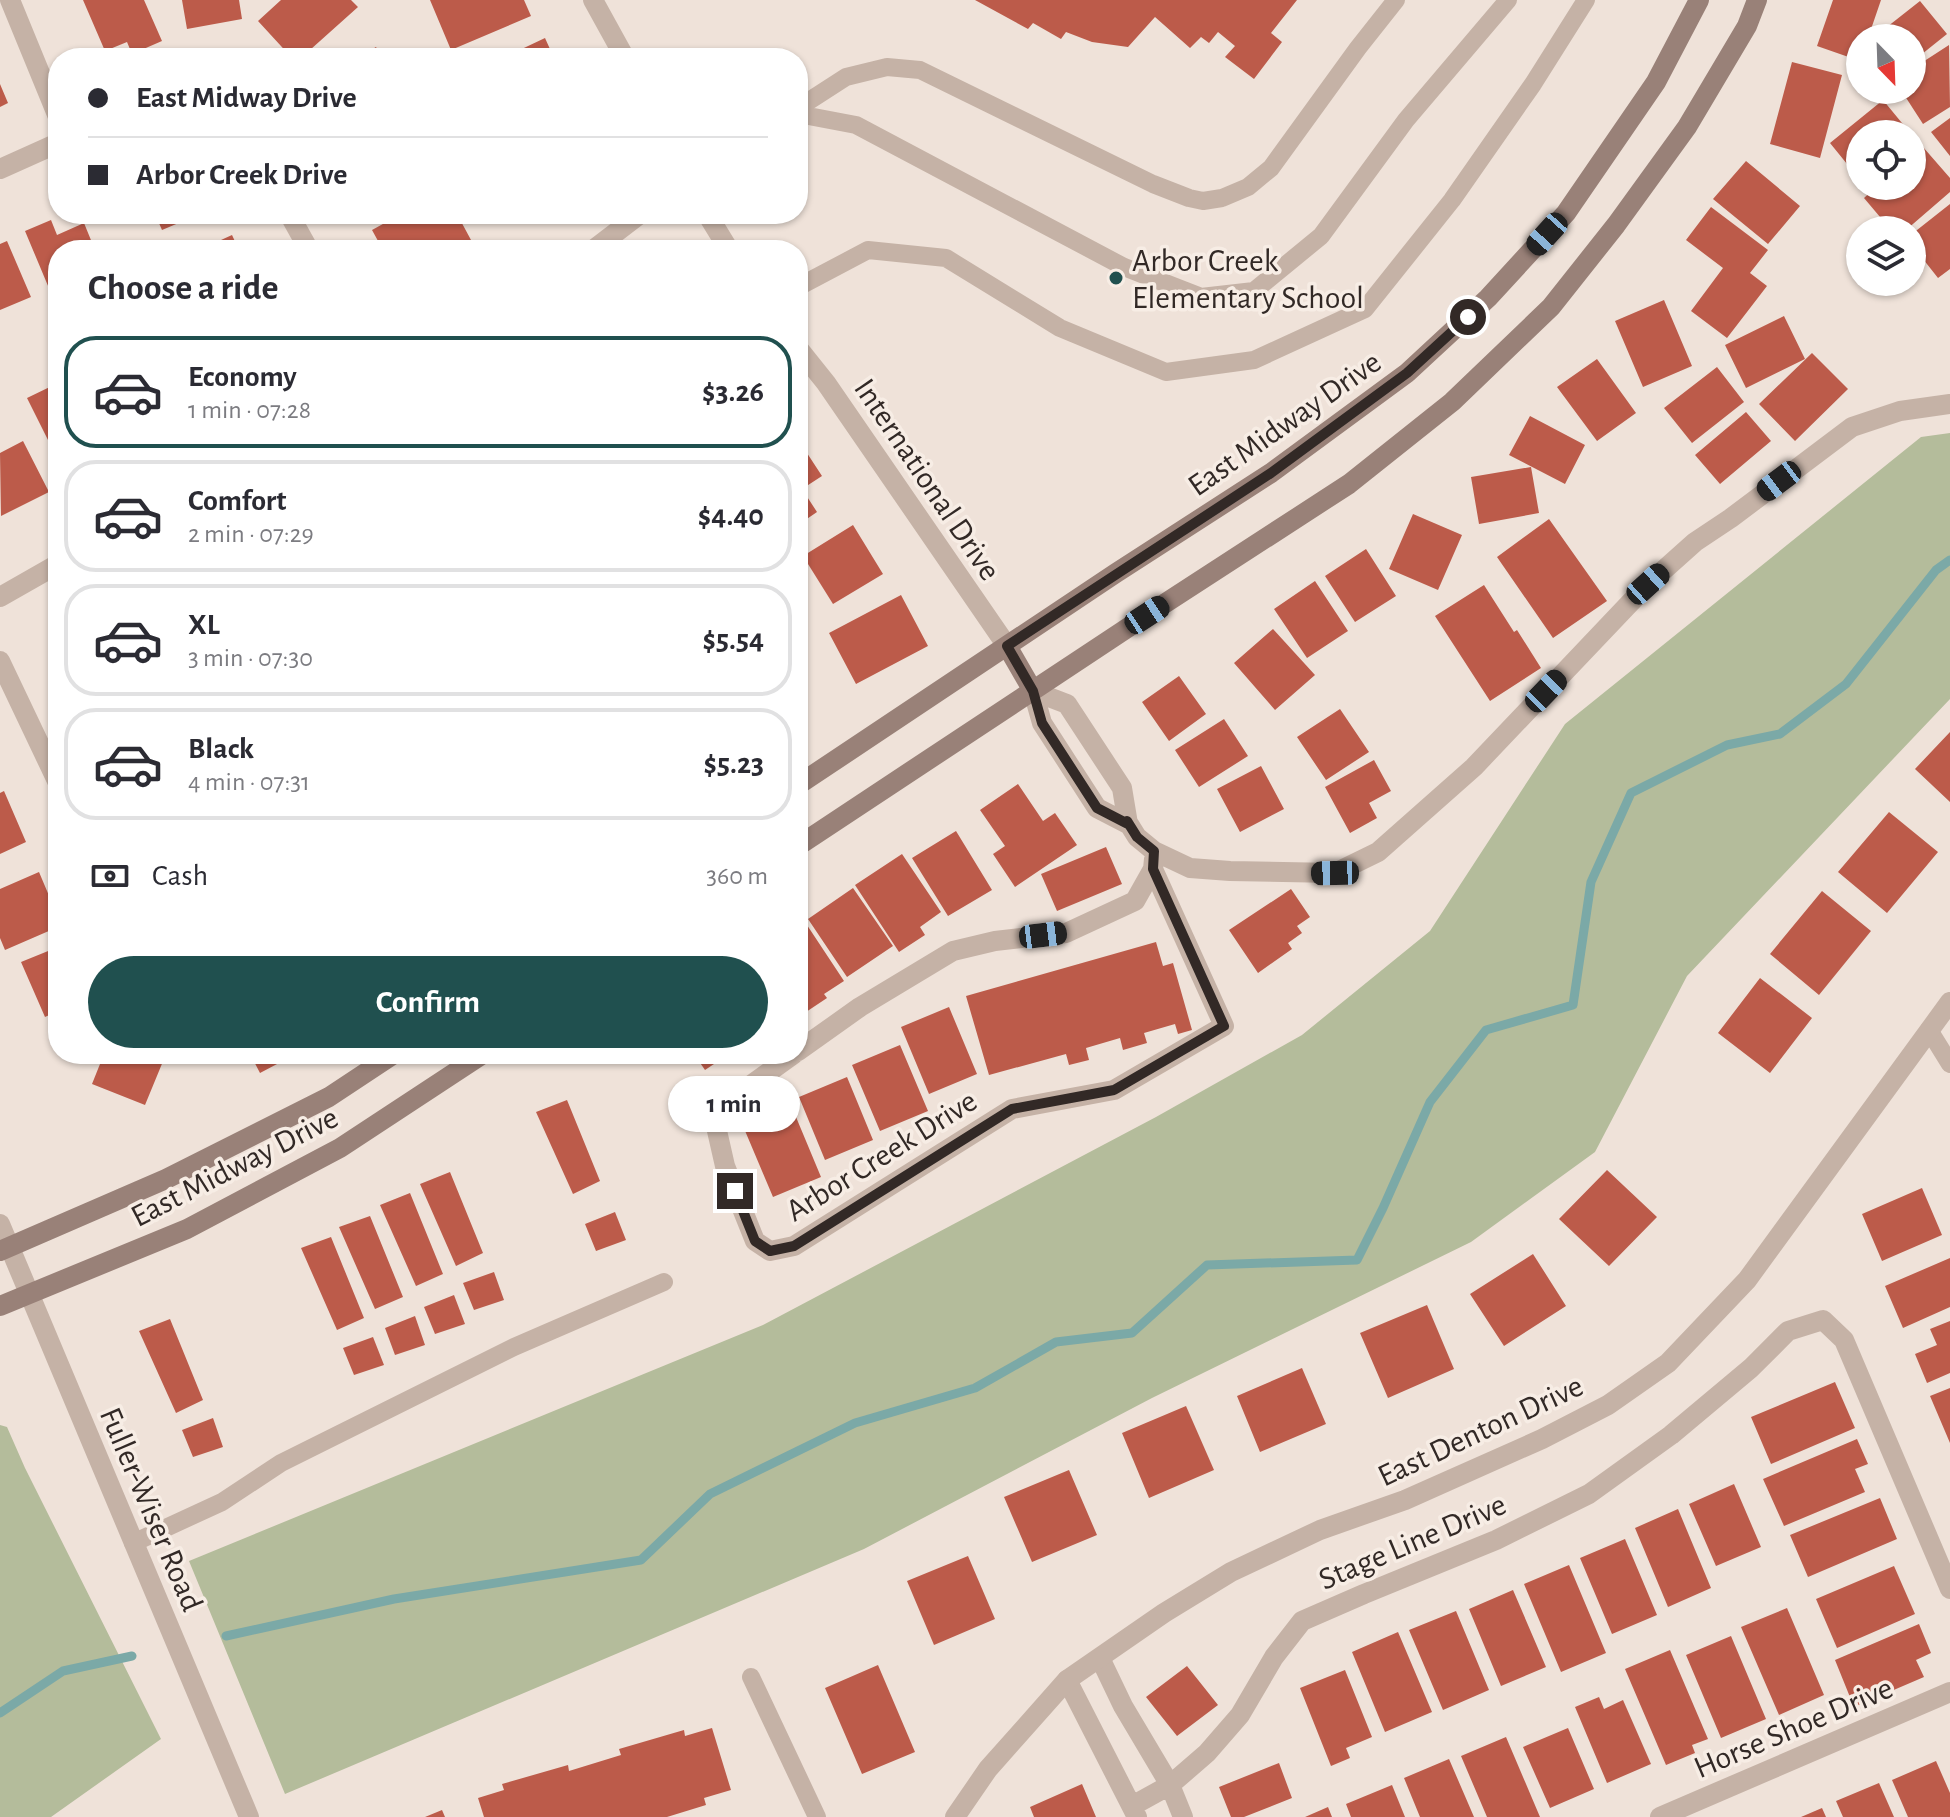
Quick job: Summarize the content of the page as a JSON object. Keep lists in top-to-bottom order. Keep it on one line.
{"streets":{"main road":["East Midway Drive"],"street":["International Drive","Arbor Creek Drive","East Denton Drive","Fuller-Wiser Road","Stage Line Drive","Horse Shoe Drive"]},"crossings":[["East Midway Drive","International Drive"],["East Midway Drive","Fuller-Wiser Road"]],"places":["Arbor Creek Elementary School"],"north":"bottom right","page":{"banner":["East Midway Drive","Arbor Creek Drive"],"heading":"Choose a ride","list":[{"name":"Economy","note":"1 min · 07:28","value":"$3.26"},{"name":"Comfort","note":"2 min · 07:29","value":"$4.40"},{"name":"XL","note":"3 min · 07:30","value":"$5.54"},{"name":"Black","note":"4 min · 07:31","value":"$5.23"}],"pay":["Cash","360 m"],"buttons":"Confirm","bubble":"1 min"}}
